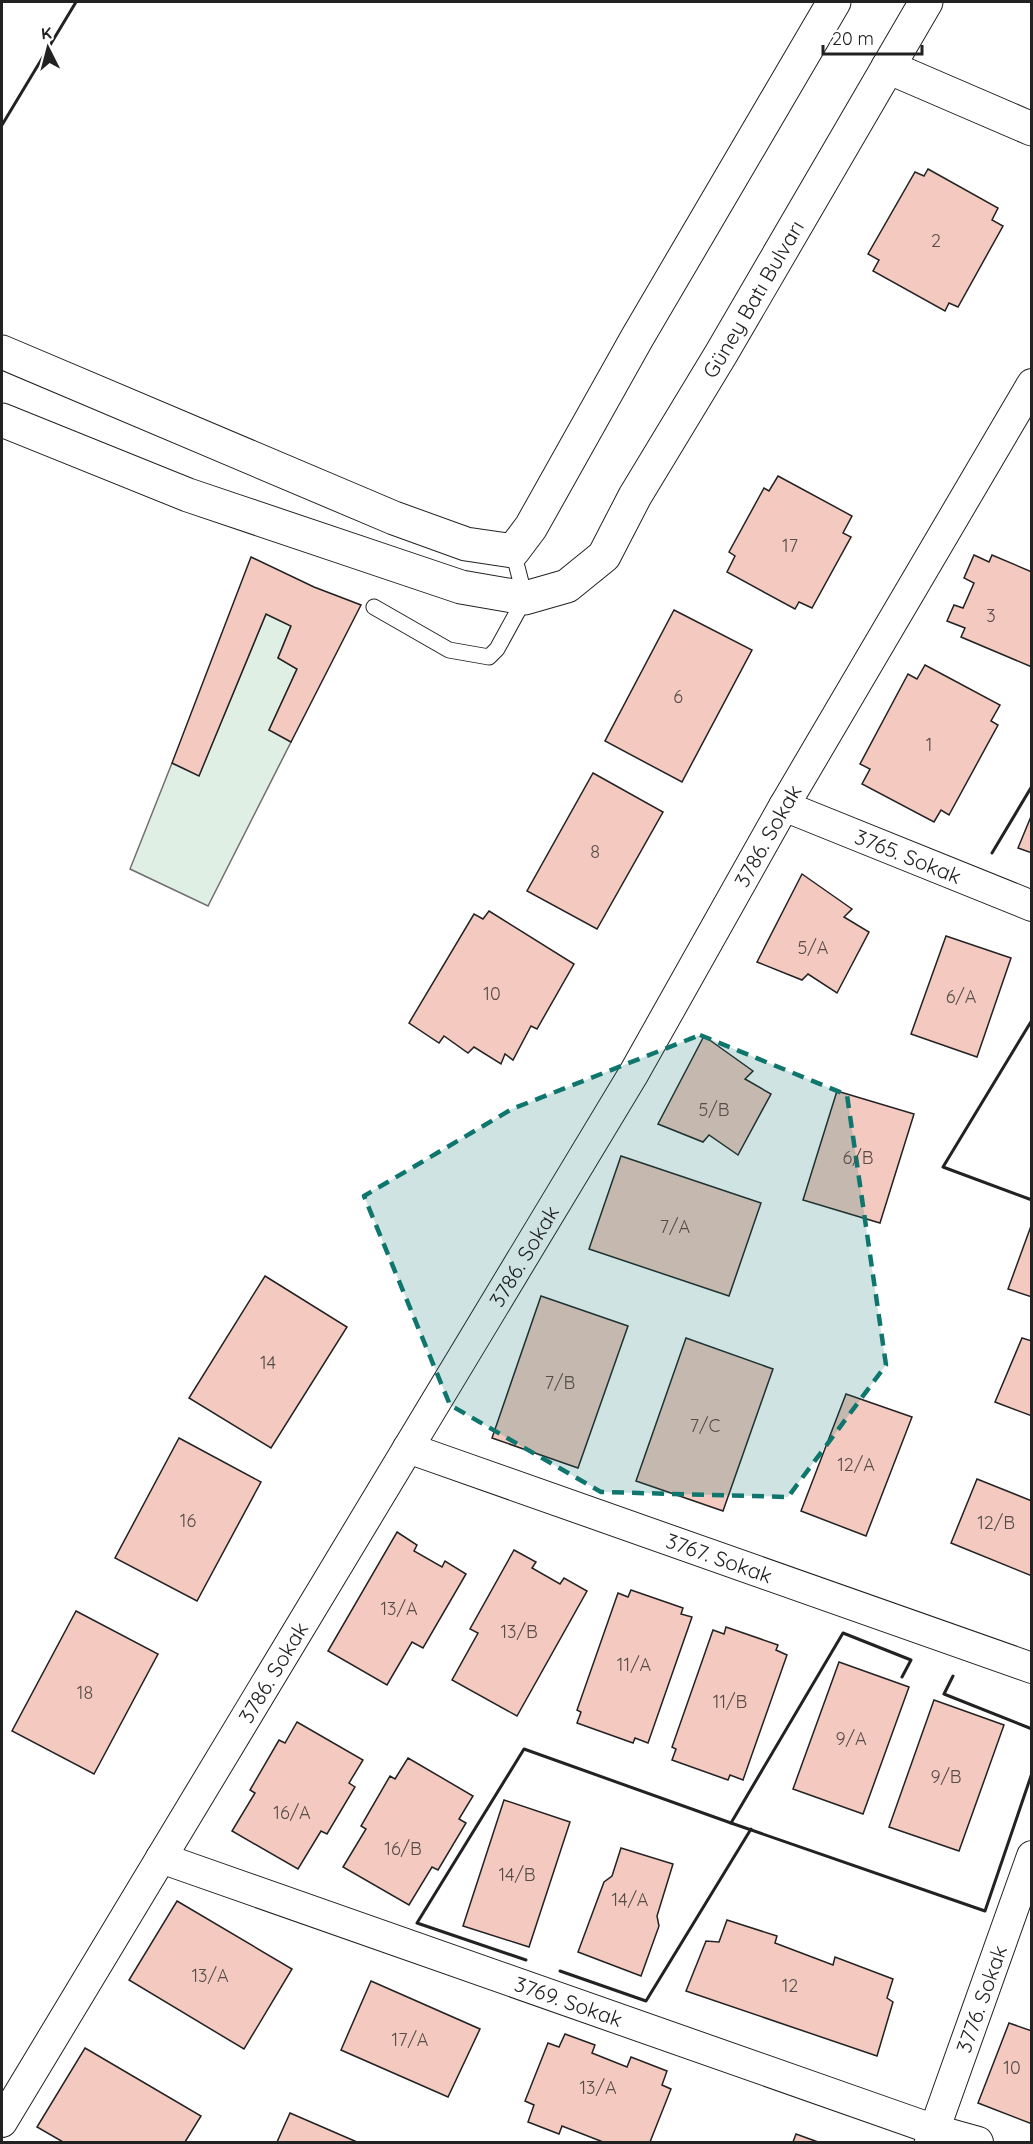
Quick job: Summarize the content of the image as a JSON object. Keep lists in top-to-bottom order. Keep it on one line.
{"streets":{"street":["Güney Batı Bulvarı","3786. Sokak","3765. Sokak","3767. Sokak","3776. Sokak","3769. Sokak"]},"crossings":[["3786. Sokak","3765. Sokak"],["3786. Sokak","3767. Sokak"],["3786. Sokak","3769. Sokak"],["3776. Sokak","3769. Sokak"]],"house_numbers":["2","17","3","6","1","8","5/A","10","6/A","5/B","6/B","7/A","14","7/B","7/C","12/A","16","12/B","13/A","13/B","11/A","18","11/B","9/A","9/B","16/A","16/B","14/B","14/A","13/A","12","17/A","10","13/A"],"scale_bar":"20 m","north":"top"}
